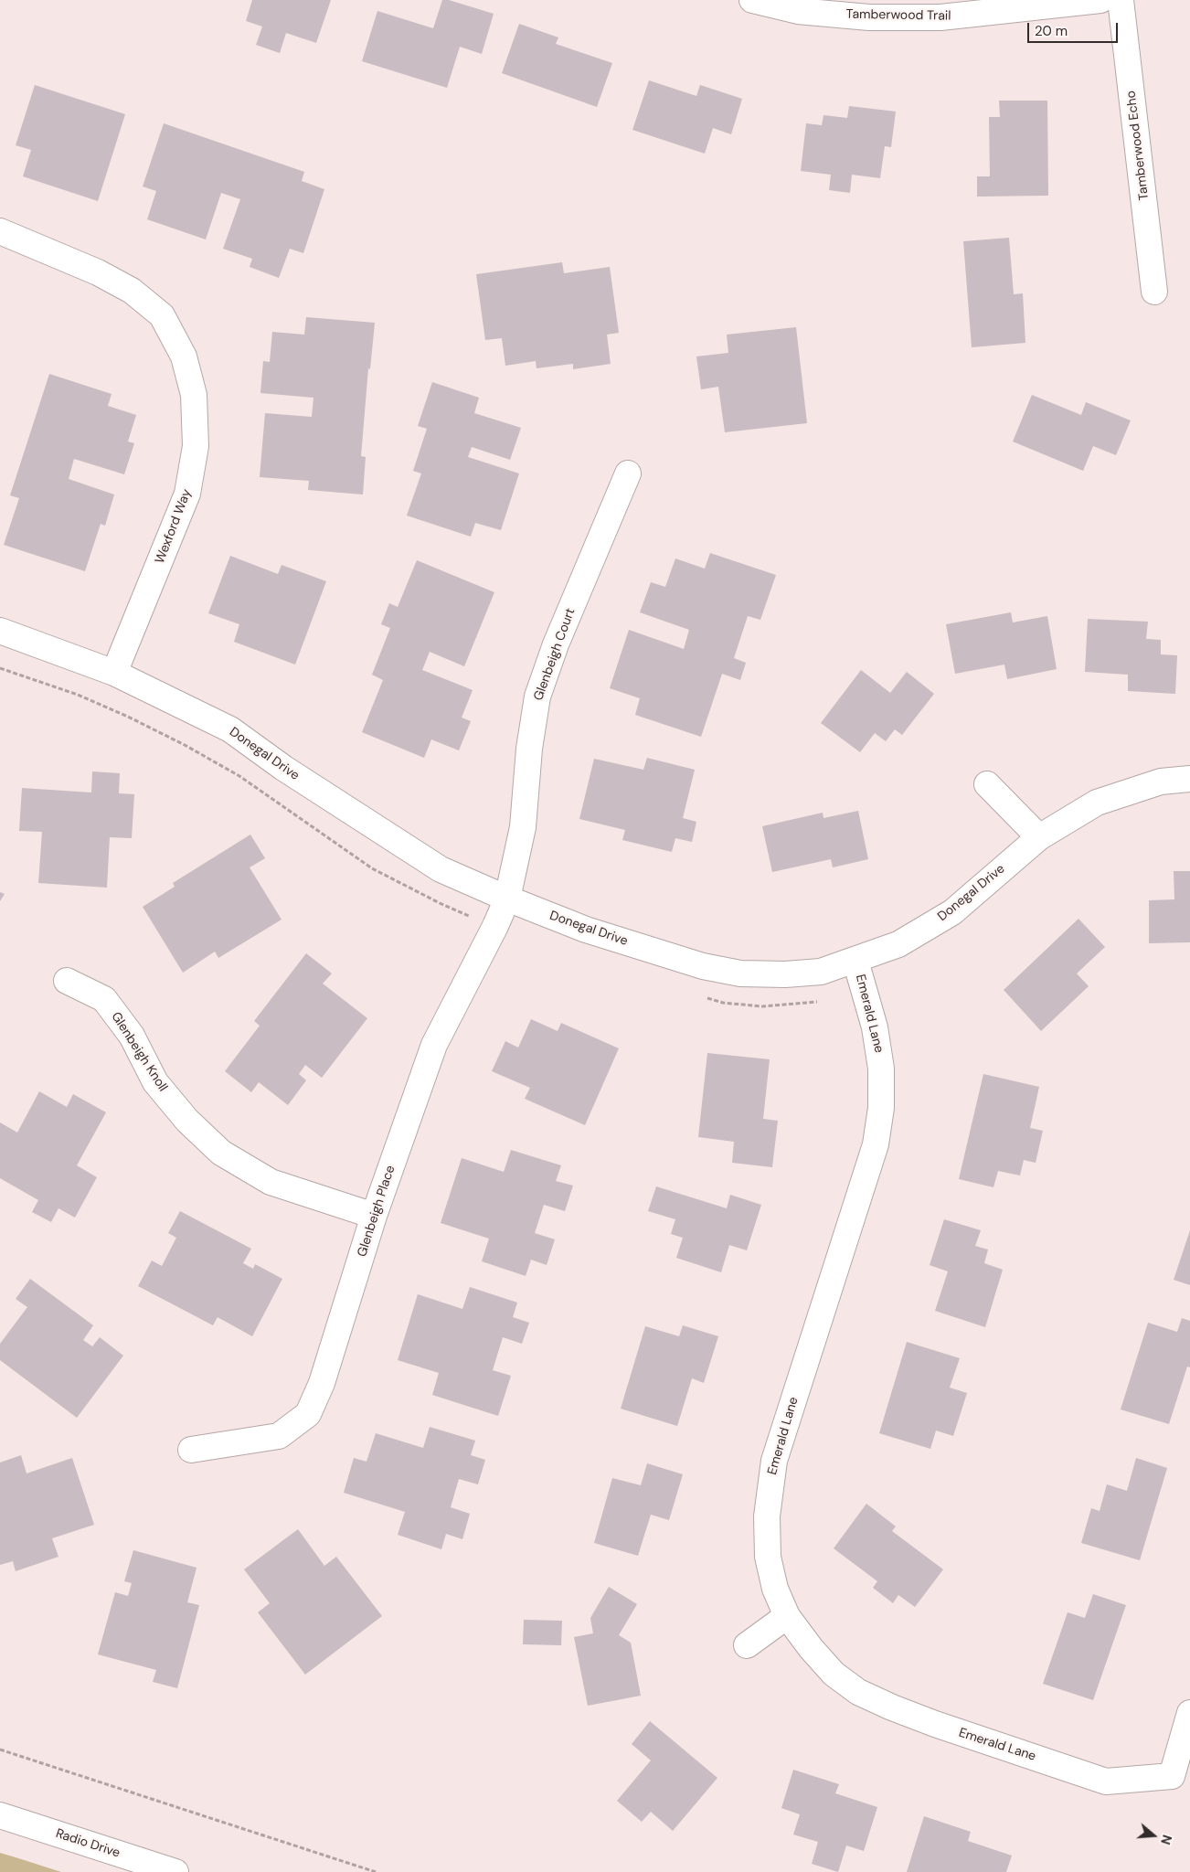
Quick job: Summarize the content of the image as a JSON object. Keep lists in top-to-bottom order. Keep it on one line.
{"streets":{"street":["Tamberwood Trail","Tamberwood Echo","Wexford Way","Glenbeigh Court","Donegal Drive","Emerald Lane","Glenbeigh Knoll","Glenbeigh Place","Radio Drive"]},"crossings":[["Wexford Way","Donegal Drive"],["Glenbeigh Court","Donegal Drive"],["Glenbeigh Court","Glenbeigh Place"],["Donegal Drive","Emerald Lane"],["Donegal Drive","Glenbeigh Place"],["Glenbeigh Knoll","Glenbeigh Place"]],"scale_bar":"20 m","north":"right"}
